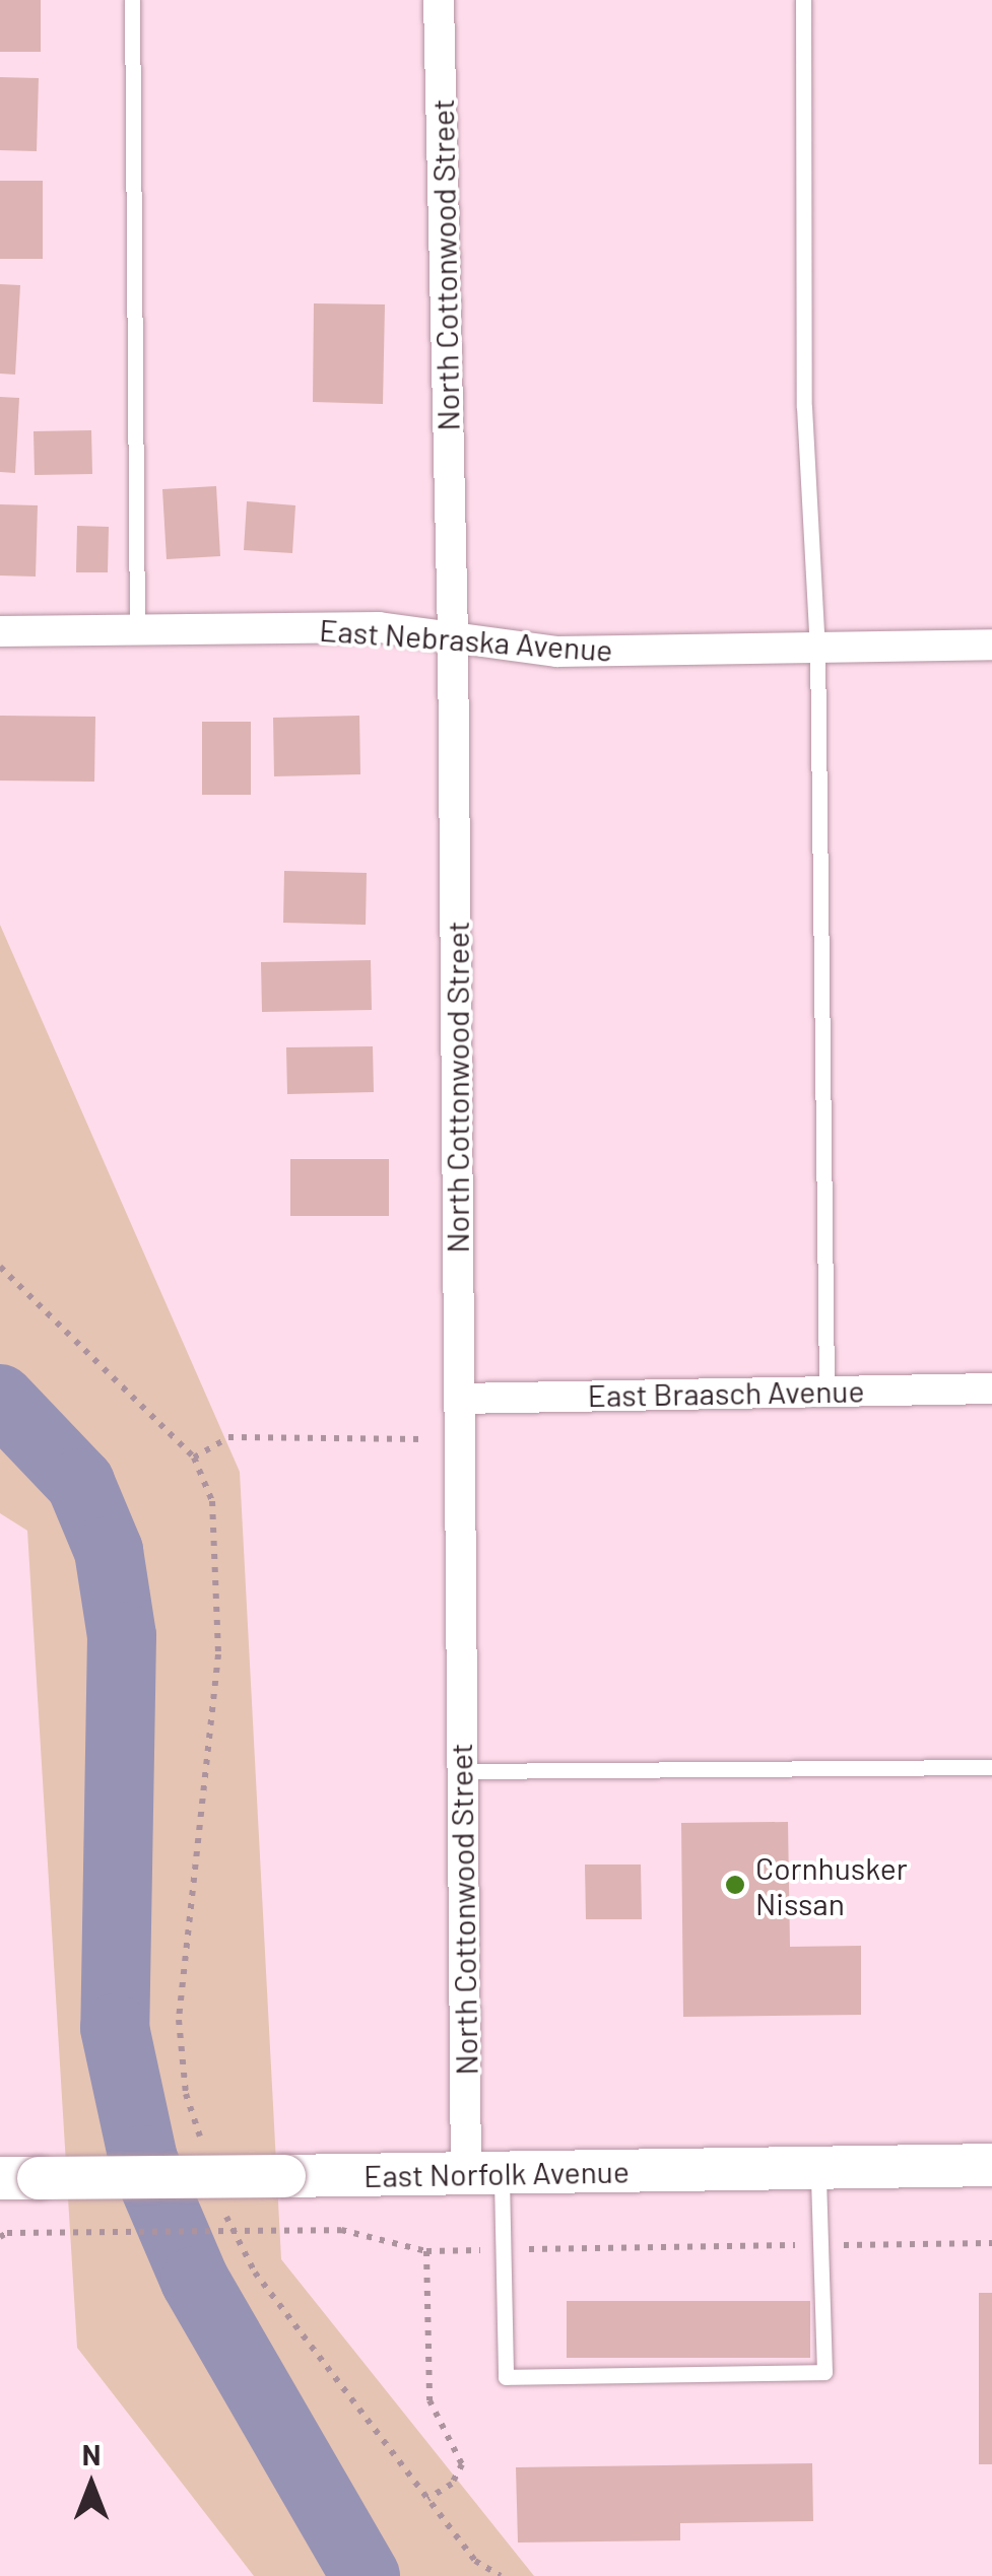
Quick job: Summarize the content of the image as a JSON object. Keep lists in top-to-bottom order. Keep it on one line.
{"streets":{"main road":["East Norfolk Avenue"],"street":["North Cottonwood Street","East Nebraska Avenue","East Braasch Avenue"]},"crossings":[["North Cottonwood Street","East Nebraska Avenue"],["North Cottonwood Street","East Braasch Avenue"],["North Cottonwood Street","East Norfolk Avenue"]],"places":["Cornhusker Nissan"],"north":"top"}
